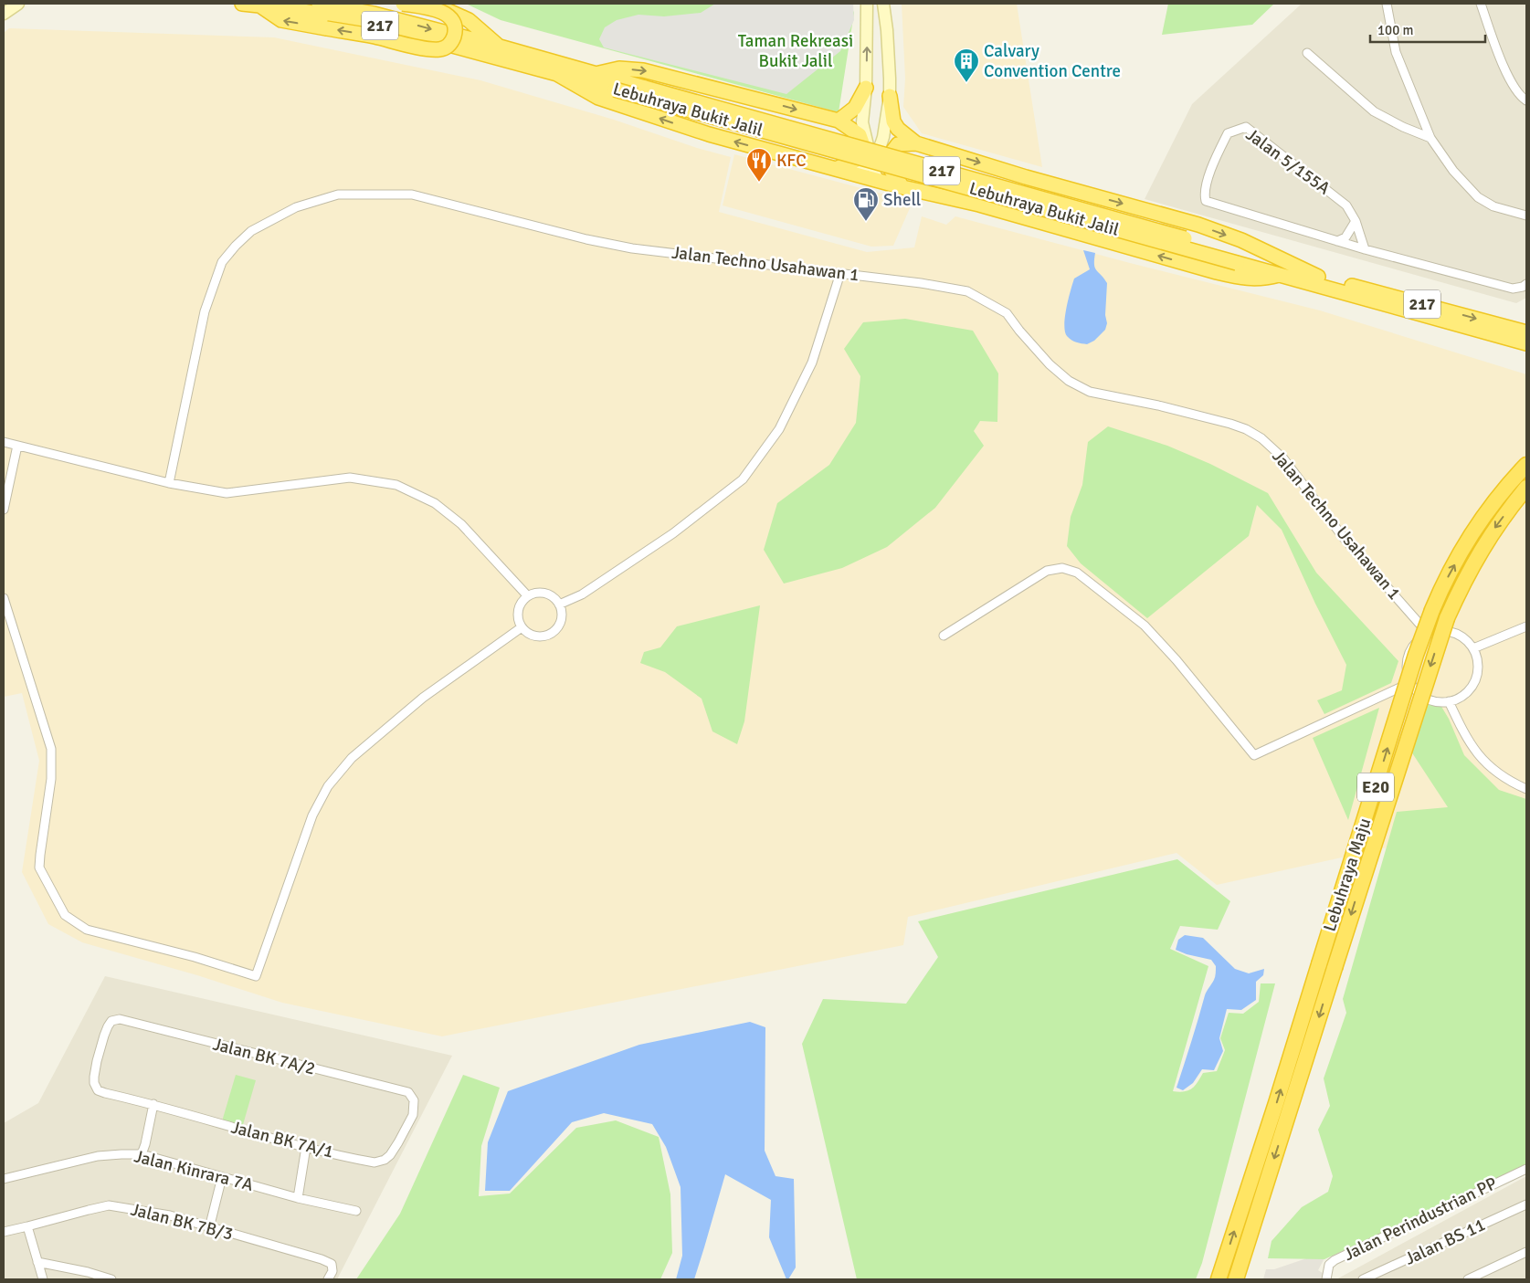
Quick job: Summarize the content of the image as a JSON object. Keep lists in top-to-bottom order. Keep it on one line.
{"streets":{"highway":["217","Lebuhraya Bukit Jalil","E20","Lebuhraya Maju"],"street":["Jalan 5/155A","Jalan Techno Usahawan 1","Jalan BK 7A/2","Jalan BK 7A/1","Jalan Kinrara 7A","Jalan Perindustrian PP","Jalan BK 7B/3","Jalan BS 11"]},"crossings":[["Jalan BK 7A/2","Jalan BK 7A/1"]],"parks":["Taman Rekreasi Bukit Jalil"],"places":{"building":["Calvary Convention Centre"],"restaurant":["KFC"],"fuel station":["Shell"]},"scale_bar":"100 m"}
